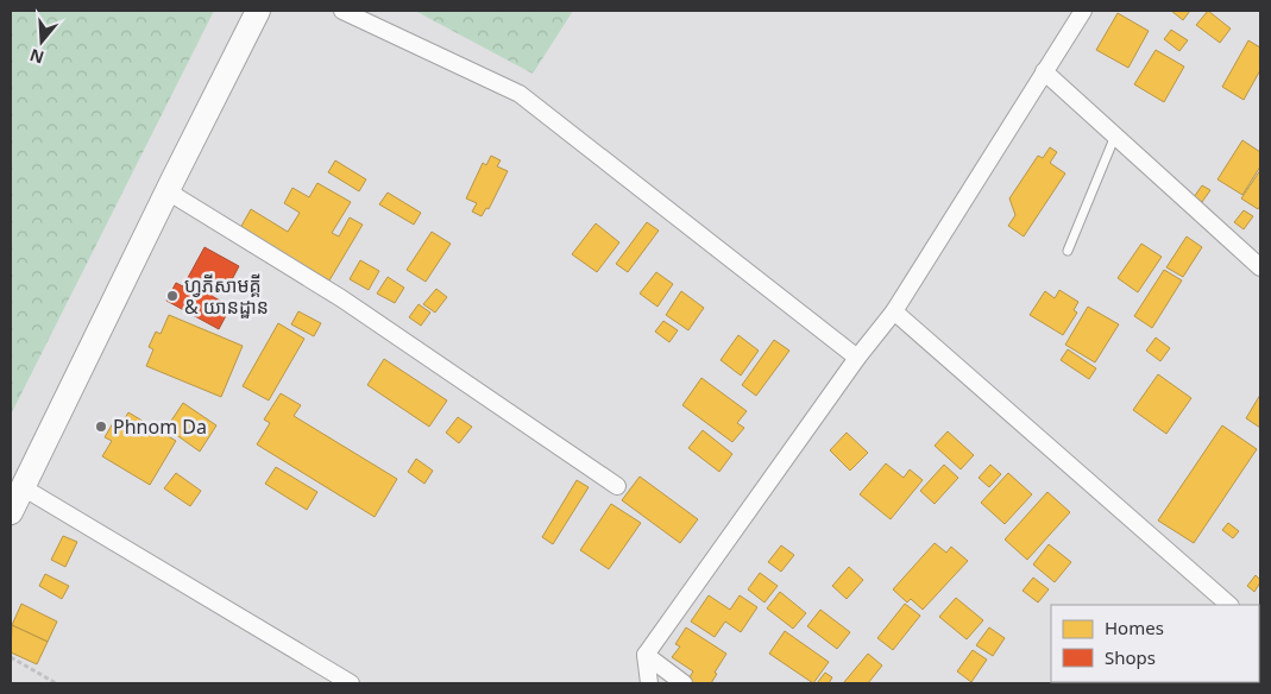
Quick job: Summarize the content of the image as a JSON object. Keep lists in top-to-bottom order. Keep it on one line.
{"places":["ហ្វភីសាមគ្គី & យានដ្ឋាន","Phnom Da"],"legend":["Homes","Shops"],"north":"bottom"}
